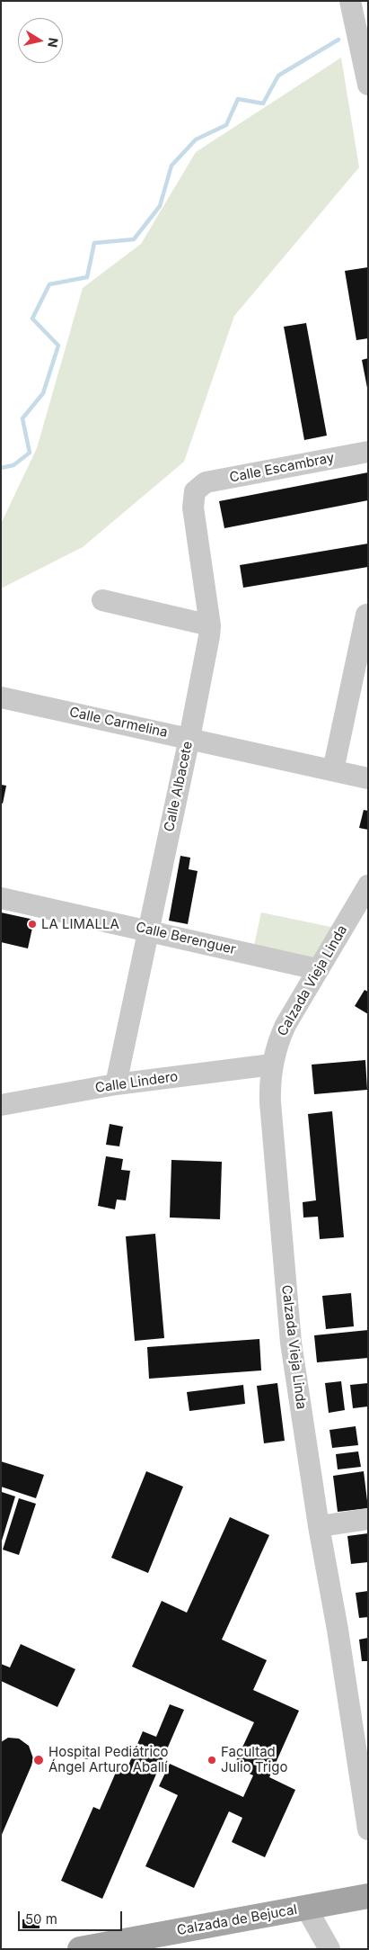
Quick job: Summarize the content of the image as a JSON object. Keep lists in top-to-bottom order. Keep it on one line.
{"streets":{"main road":["Calzada de Bejucal"],"street":["Calle Escambray","Calle Carmelina","Calle Albacete","Calle Berenguer","Calzada Vieja Linda","Calle Lindero"]},"crossings":[["Calle Escambray","Calle Albacete"],["Calle Carmelina","Calle Albacete"],["Calle Albacete","Calle Berenguer"],["Calle Albacete","Calle Lindero"],["Calle Berenguer","Calzada Vieja Linda"],["Calzada Vieja Linda","Calle Lindero"]],"places":["LA LIMALLA","Hospital Pediátrico Ángel Arturo Aballí","Facultad Julio Trigo"],"scale_bar":"50 m","north":"right"}
